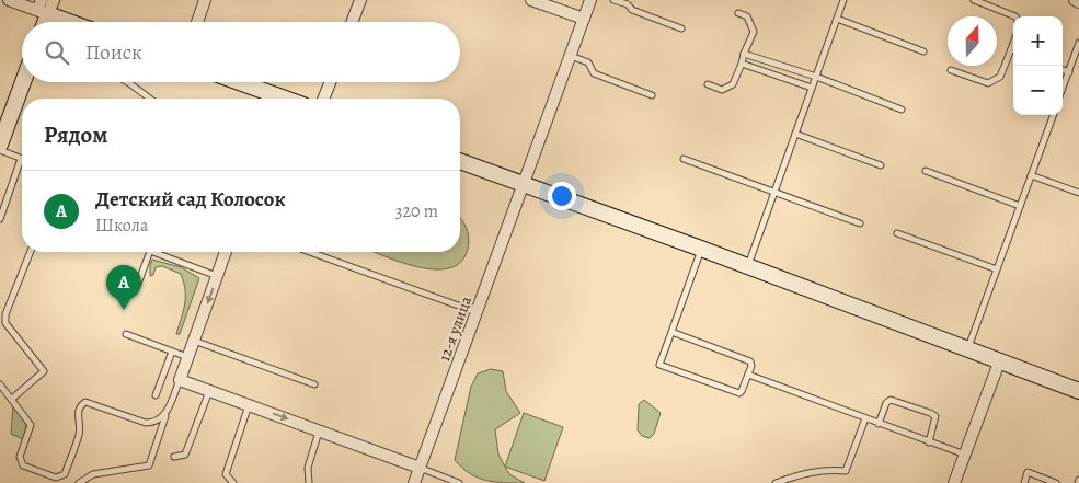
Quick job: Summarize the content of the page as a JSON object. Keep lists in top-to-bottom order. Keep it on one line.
{"streets":{"street":["12-я улица"]},"north":"top","page":{"map_buttons":["+","−"],"search":"Поиск","heading":"Рядом","list":[{"mark":"A","name":"Детский сад Колосок","note":"Школа","value":"320 m"}],"pins":"A"}}
